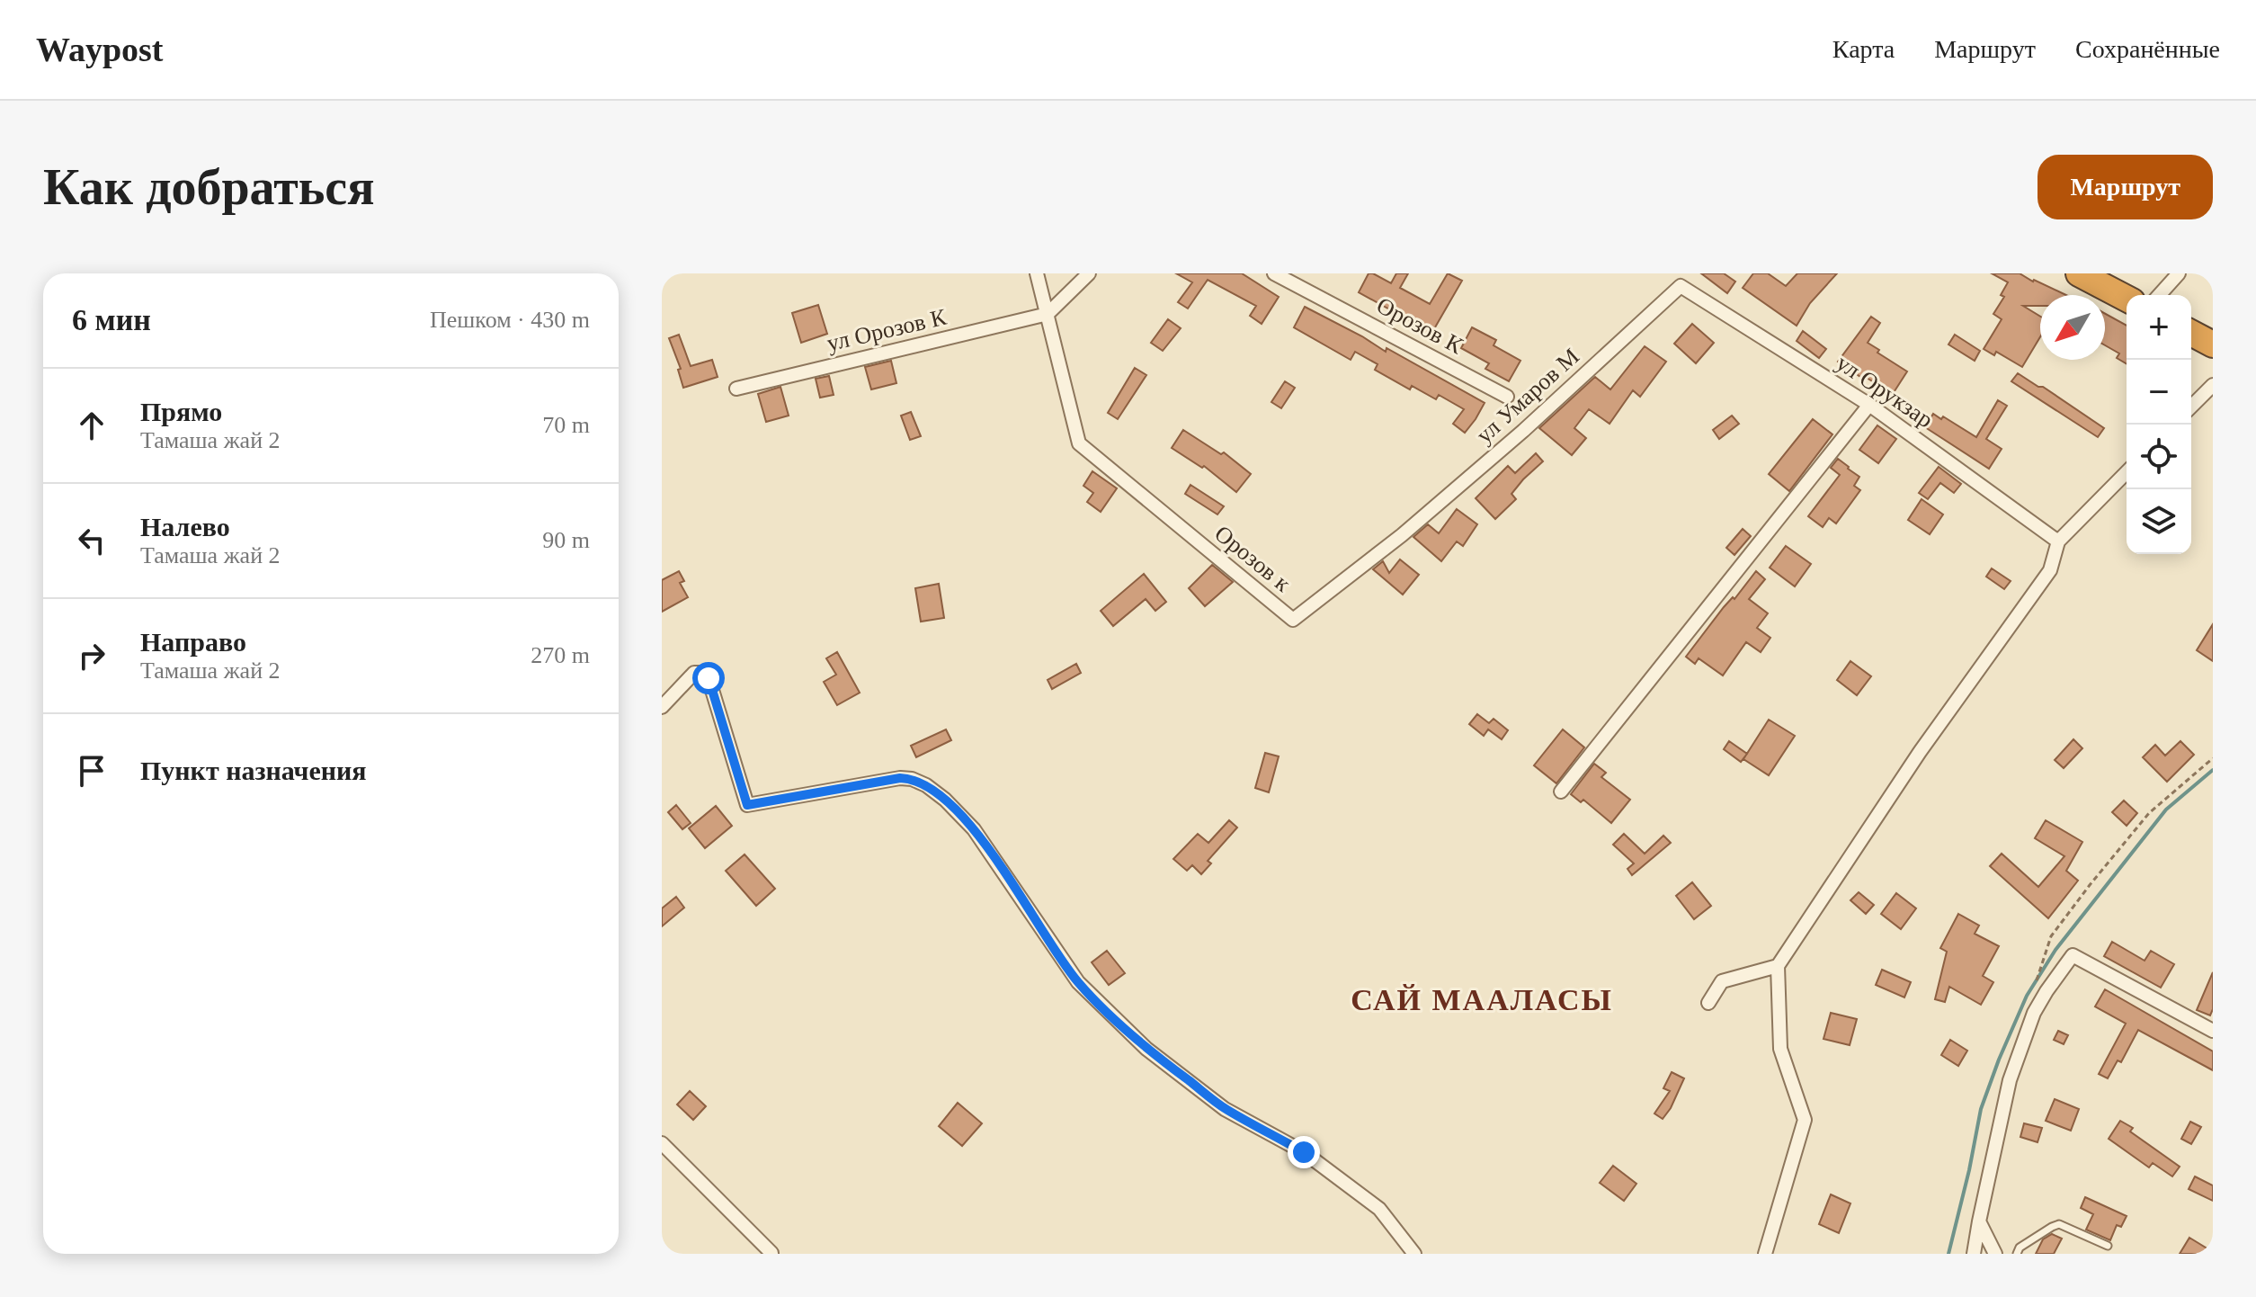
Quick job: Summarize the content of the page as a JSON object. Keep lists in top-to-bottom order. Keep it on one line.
{"streets":{"street":["Орозов К","ул Орозов К","ул Орукзар","ул Умаров М","Орозов к"]},"crossings":[["ул Орозов К","Орозов к"],["ул Орукзар","ул Умаров М"],["ул Умаров М","Орозов к"]],"districts":["САЙ МААЛАСЫ"],"north":"bottom left","page":{"header":"Waypost","nav":["Карта","Маршрут","Сохранённые"],"buttons":"Маршрут","title":"Как добраться","heading":["6 мин","Пешком · 430 m"],"map_buttons":["+","−"],"list":[["Прямо","Тамаша жай 2","70 m"],["Налево","Тамаша жай 2","90 m"],["Направо","Тамаша жай 2","270 m"],"Пункт назначения"]}}
